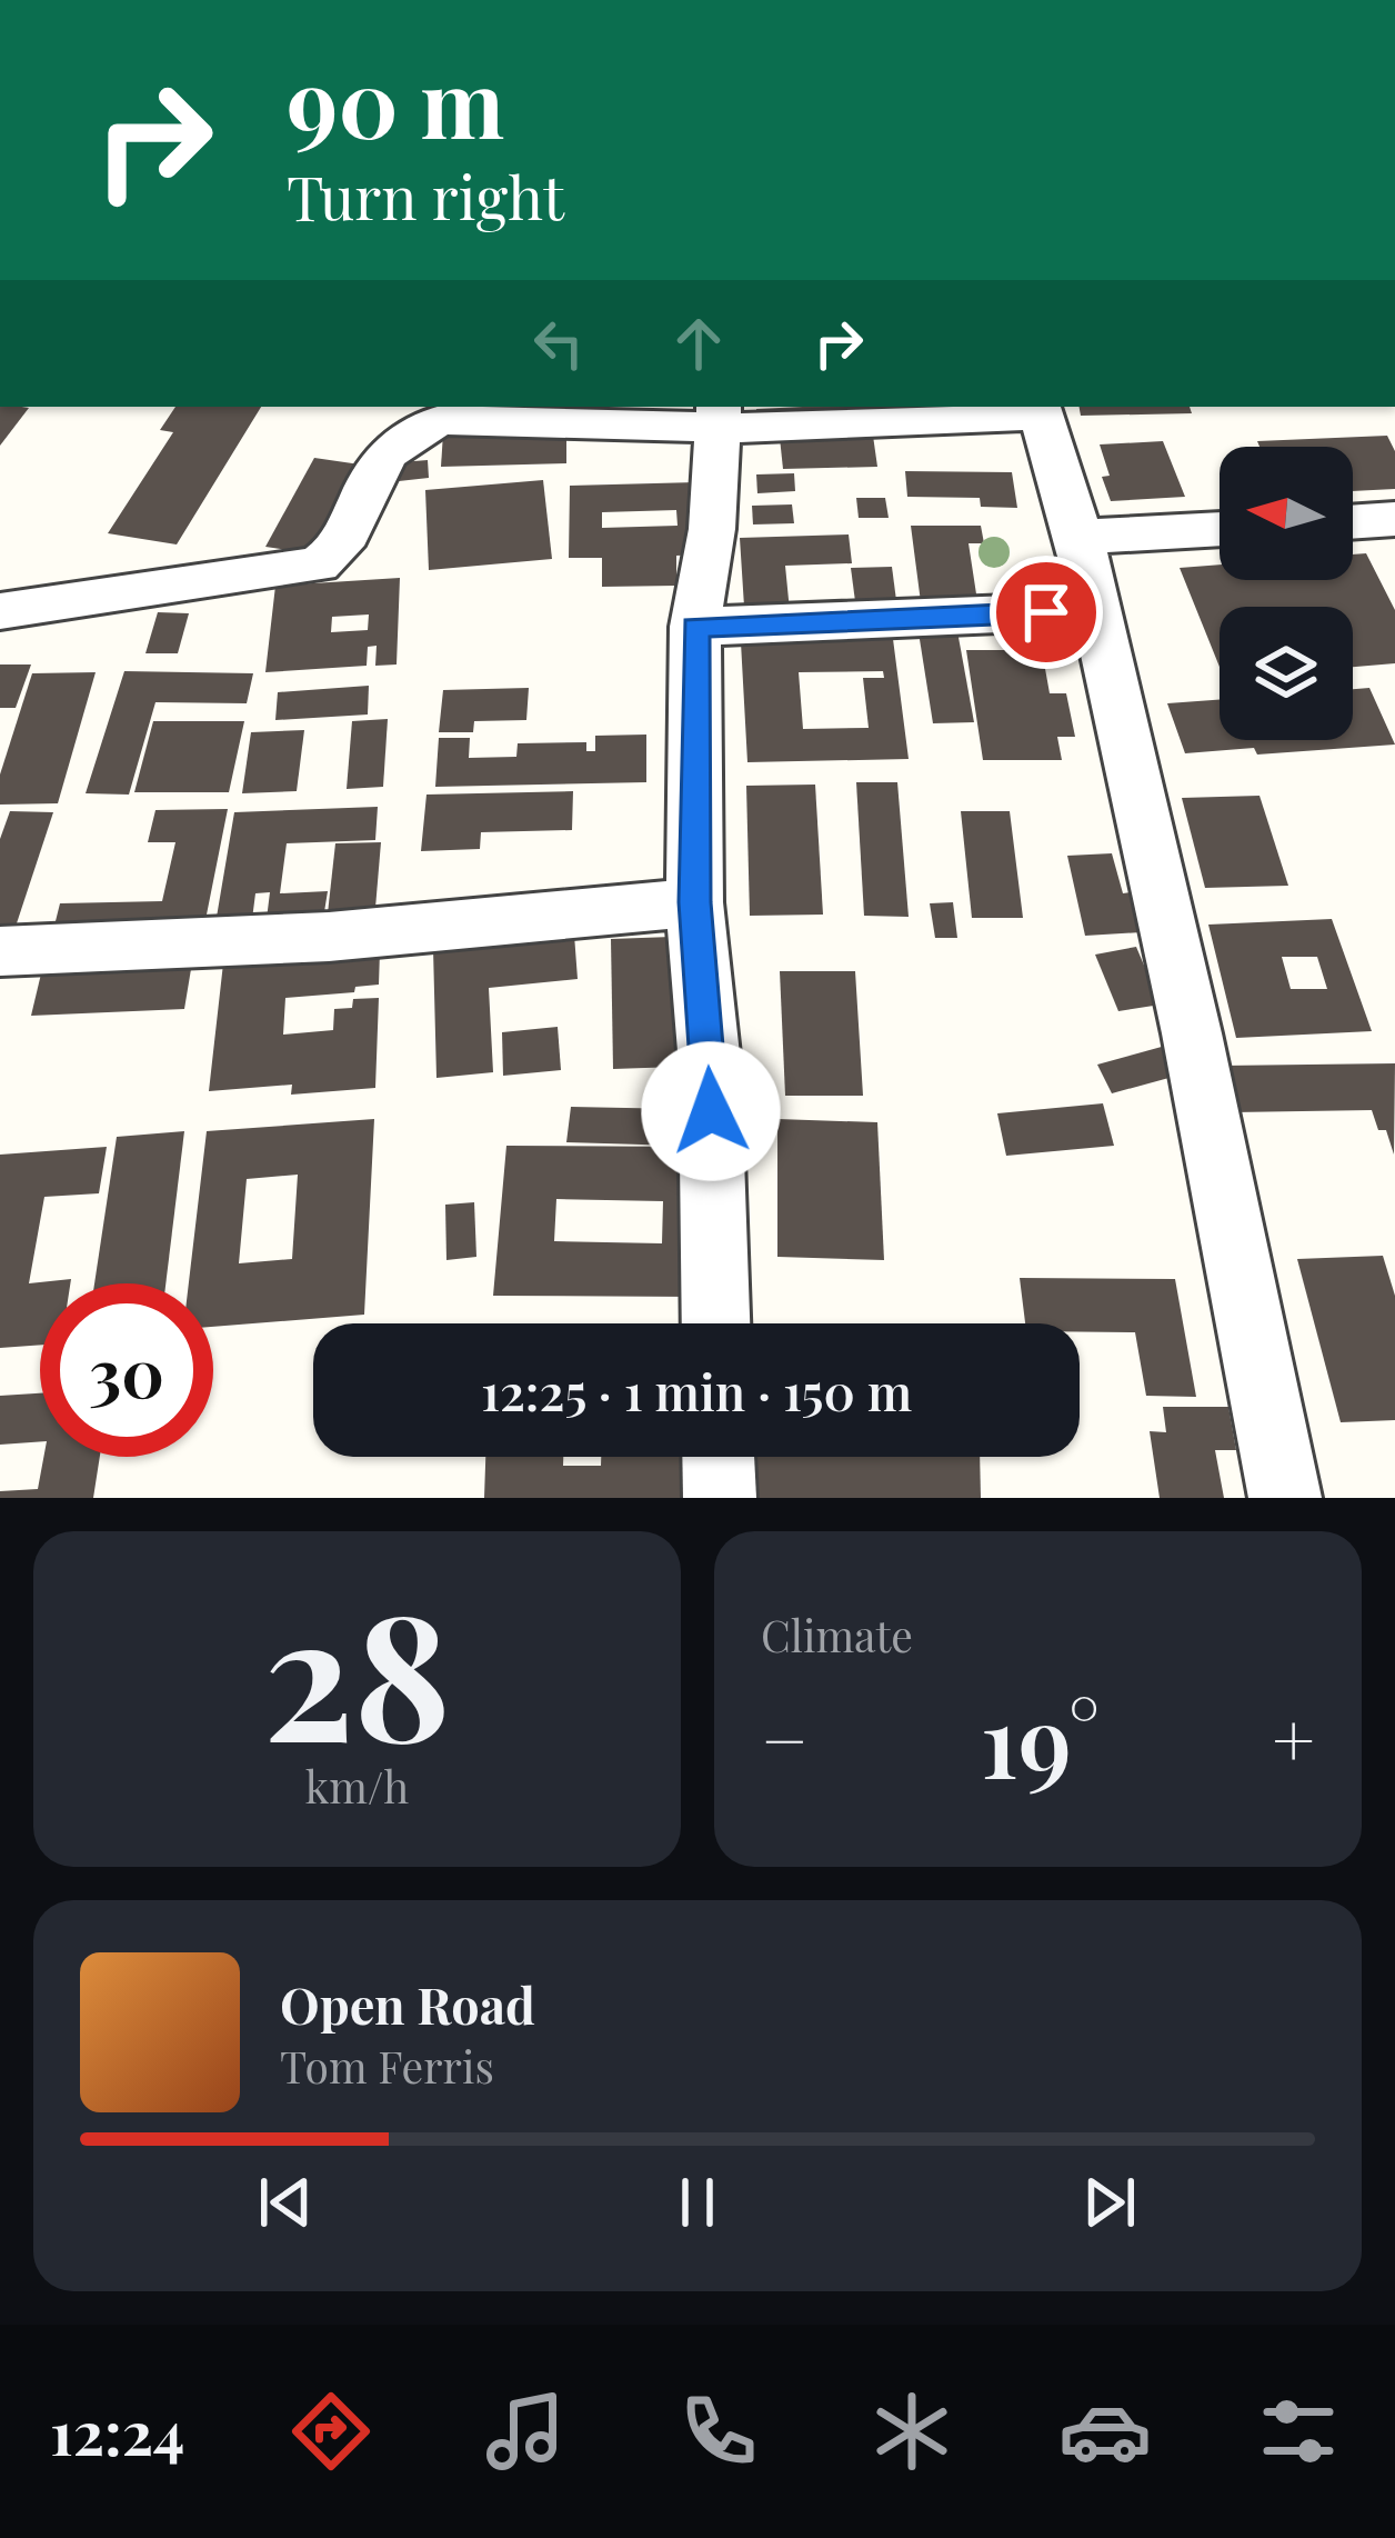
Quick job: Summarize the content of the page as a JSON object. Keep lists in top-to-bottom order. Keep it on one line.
{"north":"left","page":{"turn":["90 m","Turn right"],"limit":"30","trip":"12:25 · 1 min · 150 m","tile":[["28","km/h"],"Climate"],"heat":["−","19°","+"],"song":["Open Road","Tom Ferris"],"tabs":"12:24"}}
